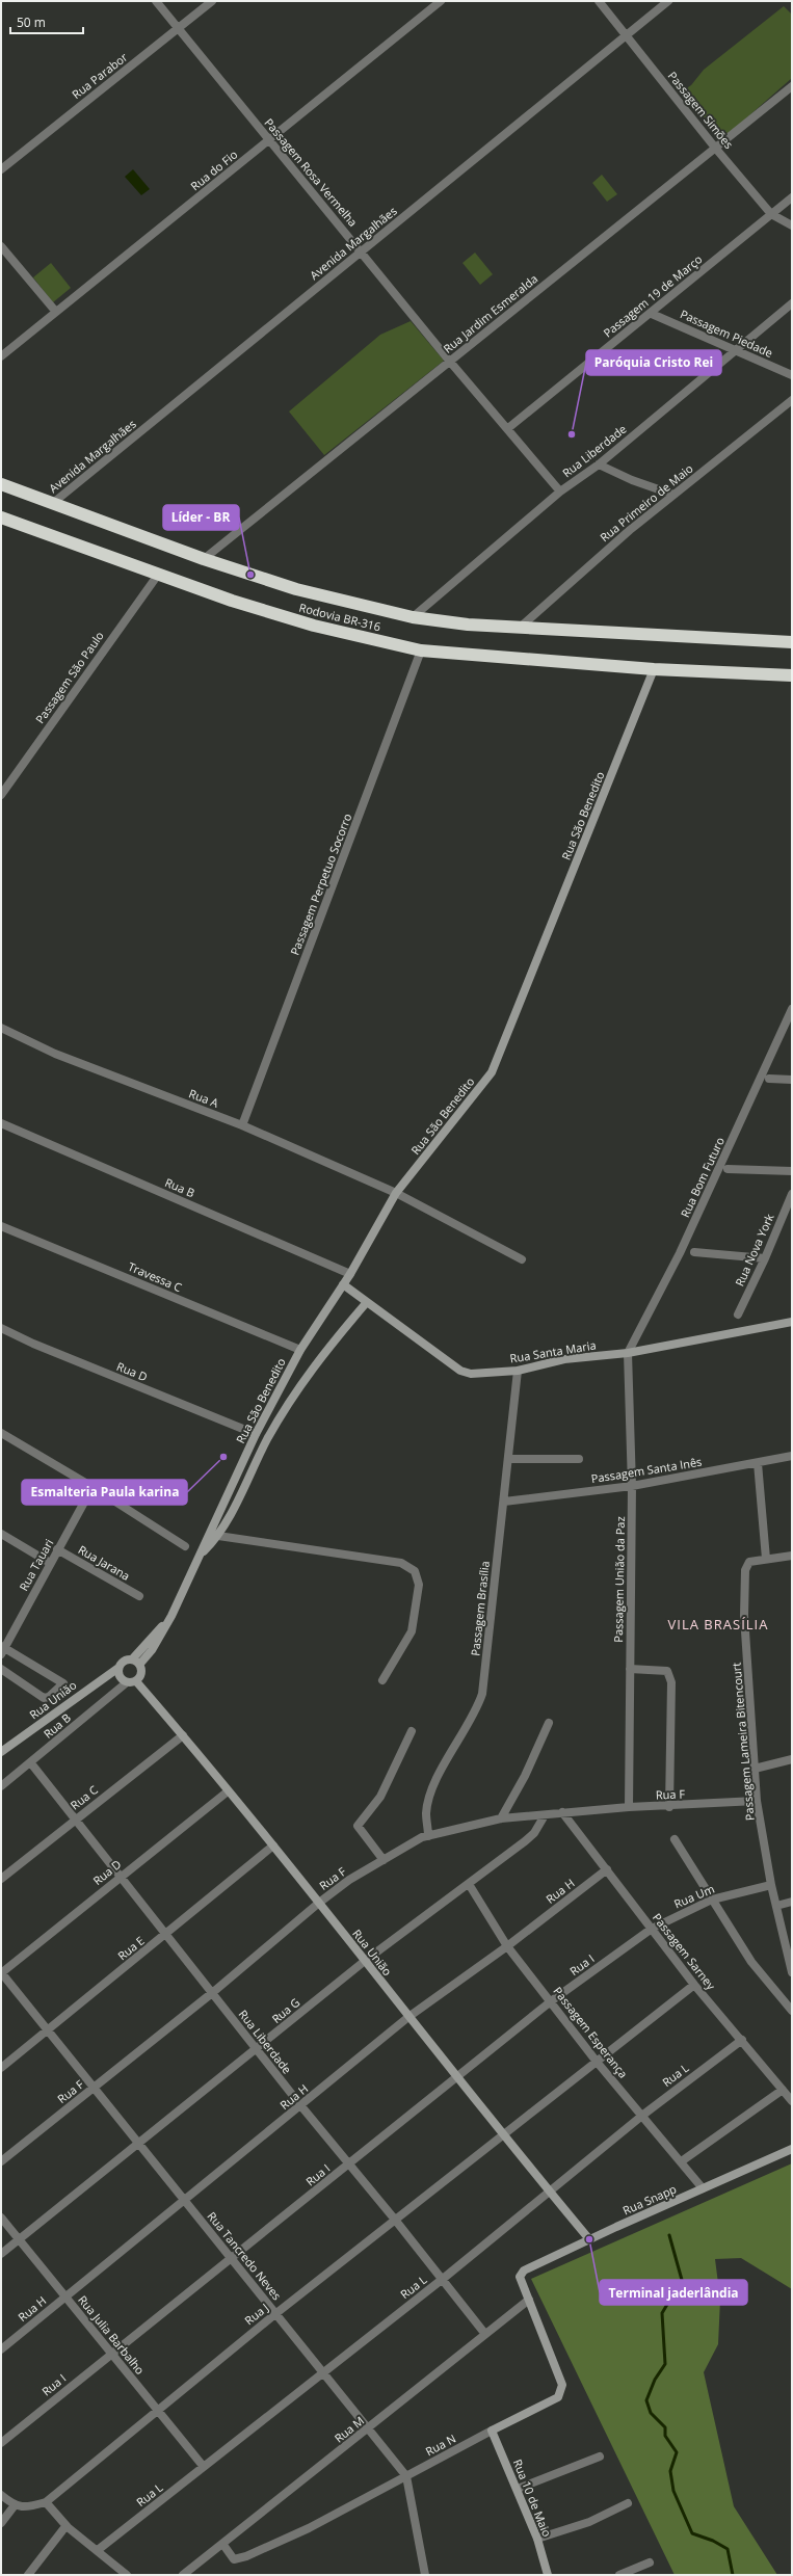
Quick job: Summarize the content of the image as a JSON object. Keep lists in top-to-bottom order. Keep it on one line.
{"streets":{"highway":["Rodovia BR-316"],"street":["Rua Parabor","Passagem Simões","Rua do Fio","Passagem Rosa Vermelha","Avenida Margalhães","Passagem 19 de Março","Rua Jardim Esmeralda","Passagem Piedade","Rua Liberdade","Rua Primeiro de Maio","Passagem São Paulo","Rua São Benedito","Passagem Perpetuo Socorro","Rua A","Rua Bom Futuro","Rua B","Rua Nova York","Travessa C","Rua Santa Maria","Rua D","Passagem Santa Inês","Rua Jarana","Rua Tauari","Passagem União da Paz","Passagem Brasília","Rua União","Passagem Lameira Bitencourt","Rua F","Rua C","Rua H","Rua Um","Rua E","Passagem Sarney","Rua I","Rua G","Passagem Esperança","Rua L","Rua Snapp","Rua Tancredo Neves","Rua J","Rua Julia Barbalho","Rua M","Rua N","Rua 10 de Maio"]},"crossings":[["Rua Parabor","Passagem Rosa Vermelha"],["Passagem Simões","Avenida Margalhães"],["Passagem Simões","Passagem 19 de Março"],["Passagem Simões","Rua Jardim Esmeralda"],["Rua do Fio","Passagem Rosa Vermelha"],["Passagem Rosa Vermelha","Avenida Margalhães"],["Passagem Rosa Vermelha","Passagem 19 de Março"],["Passagem Rosa Vermelha","Rua Jardim Esmeralda"],["Passagem Rosa Vermelha","Rua Liberdade"],["Avenida Margalhães","Rodovia BR-316"],["Passagem 19 de Março","Passagem Piedade"],["Rua Jardim Esmeralda","Rodovia BR-316"],["Passagem Piedade","Rua Liberdade"],["Rua Liberdade","Rodovia BR-316"],["Rua Liberdade","Rua B"],["Rua Liberdade","Rua D"],["Rua Liberdade","Rua F"],["Rua Liberdade","Rua C"],["Rua Liberdade","Rua H"],["Rua Liberdade","Rua E"],["Rua Liberdade","Rua I"],["Rua Liberdade","Rua G"],["Rua Liberdade","Rua L"],["Rua Liberdade","Rua J"],["Rua Liberdade","Rua M"],["Rua Primeiro de Maio","Rodovia BR-316"],["Rodovia BR-316","Passagem São Paulo"],["Rodovia BR-316","Rua São Benedito"],["Rodovia BR-316","Passagem Perpetuo Socorro"],["Rua São Benedito","Rua A"],["Rua São Benedito","Rua B"],["Rua São Benedito","Travessa C"],["Rua São Benedito","Rua Santa Maria"],["Rua São Benedito","Rua D"],["Rua São Benedito","Rua União"],["Passagem Perpetuo Socorro","Rua A"],["Rua Bom Futuro","Rua Santa Maria"],["Rua Bom Futuro","Passagem União da Paz"],["Rua B","Rua União"],["Rua Santa Maria","Passagem União da Paz"],["Rua Santa Maria","Passagem Brasília"],["Rua D","Rua União"],["Rua D","Rua Tancredo Neves"],["Passagem Santa Inês","Passagem União da Paz"],["Passagem Santa Inês","Passagem Brasília"],["Rua Jarana","Rua Tauari"],["Passagem União da Paz","Rua F"],["Passagem Brasília","Rua F"],["Rua União","Rua F"],["Rua União","Rua C"],["Rua União","Rua H"],["Rua União","Rua E"],["Rua União","Rua I"],["Rua União","Rua G"],["Rua União","Rua L"],["Rua União","Rua Snapp"],["Rua União","Rua J"],["Passagem Lameira Bitencourt","Rua F"],["Passagem Lameira Bitencourt","Rua Um"],["Rua F","Passagem Sarney"],["Rua F","Rua G"],["Rua F","Rua Tancredo Neves"],["Rua H","Passagem Sarney"],["Rua H","Passagem Esperança"],["Rua H","Rua Tancredo Neves"],["Rua H","Rua Julia Barbalho"],["Rua Um","Passagem Sarney"],["Rua Um","Rua I"],["Rua E","Rua Tancredo Neves"],["Passagem Sarney","Rua I"],["Passagem Sarney","Rua L"],["Rua I","Passagem Esperança"],["Rua I","Rua Tancredo Neves"],["Rua I","Rua Julia Barbalho"],["Rua G","Passagem Esperança"],["Rua G","Rua Tancredo Neves"],["Rua G","Rua Julia Barbalho"],["Passagem Esperança","Rua L"],["Passagem Esperança","Rua Snapp"],["Rua L","Rua Tancredo Neves"],["Rua L","Rua Julia Barbalho"],["Rua Snapp","Rua N"],["Rua Tancredo Neves","Rua J"],["Rua Tancredo Neves","Rua M"],["Rua Tancredo Neves","Rua N"],["Rua J","Rua Julia Barbalho"],["Rua M","Rua N"],["Rua N","Rua 10 de Maio"]],"districts":["VILA BRASÍLIA"],"places":["Paróquia Cristo Rei","Líder - BR","Esmalteria Paula karina","Terminal jaderlândia"],"scale_bar":"50 m"}
